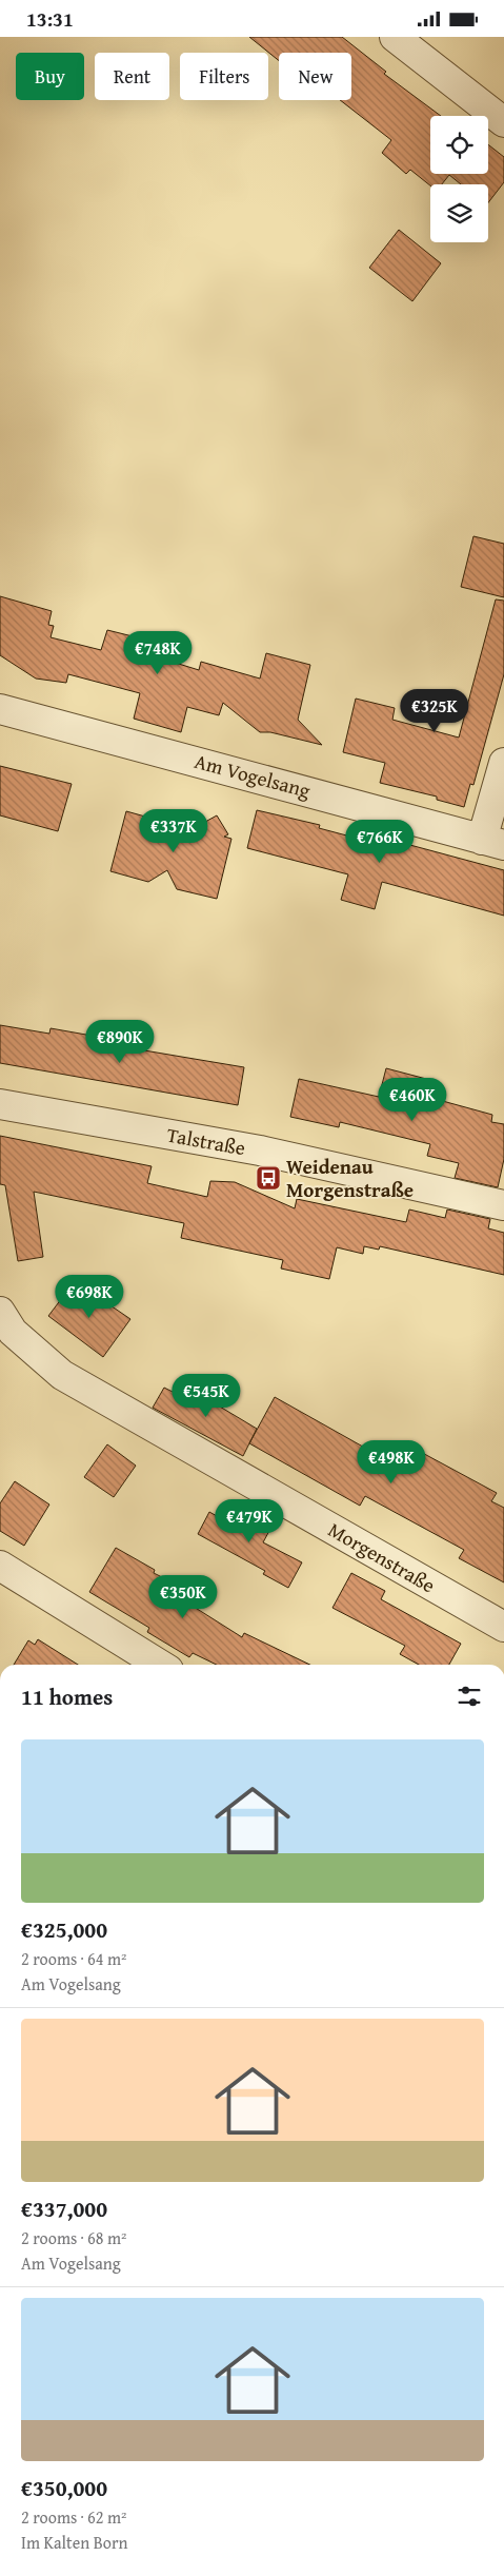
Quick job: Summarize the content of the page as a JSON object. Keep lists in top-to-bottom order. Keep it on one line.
{"streets":{"street":["Am Vogelsang","Talstraße","Morgenstraße"]},"places":{"bus stop":["Weidenau Morgenstraße"]},"page":{"status":"13:31","chip":["Buy","Rent","Filters","New"],"price":["€748K","€325K","€337K","€766K","€890K","€460K","€698K","€545K","€498K","€479K","€350K"],"heading":"11 homes","list":[{"name":"€325,000","note":"2 rooms · 64 m² · Am Vogelsang"},{"name":"€337,000","note":"2 rooms · 68 m² · Am Vogelsang"},{"name":"€350,000","note":"2 rooms · 62 m² · Im Kalten Born"}]}}
